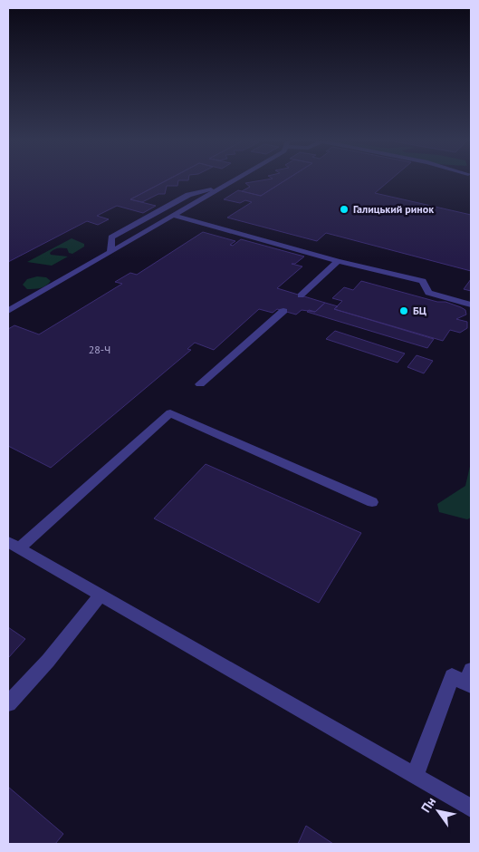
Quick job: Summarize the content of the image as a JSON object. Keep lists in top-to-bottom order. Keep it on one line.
{"places":["Галицький ринок","БЦ"],"house_numbers":["28-Ч"],"north":"top left"}
